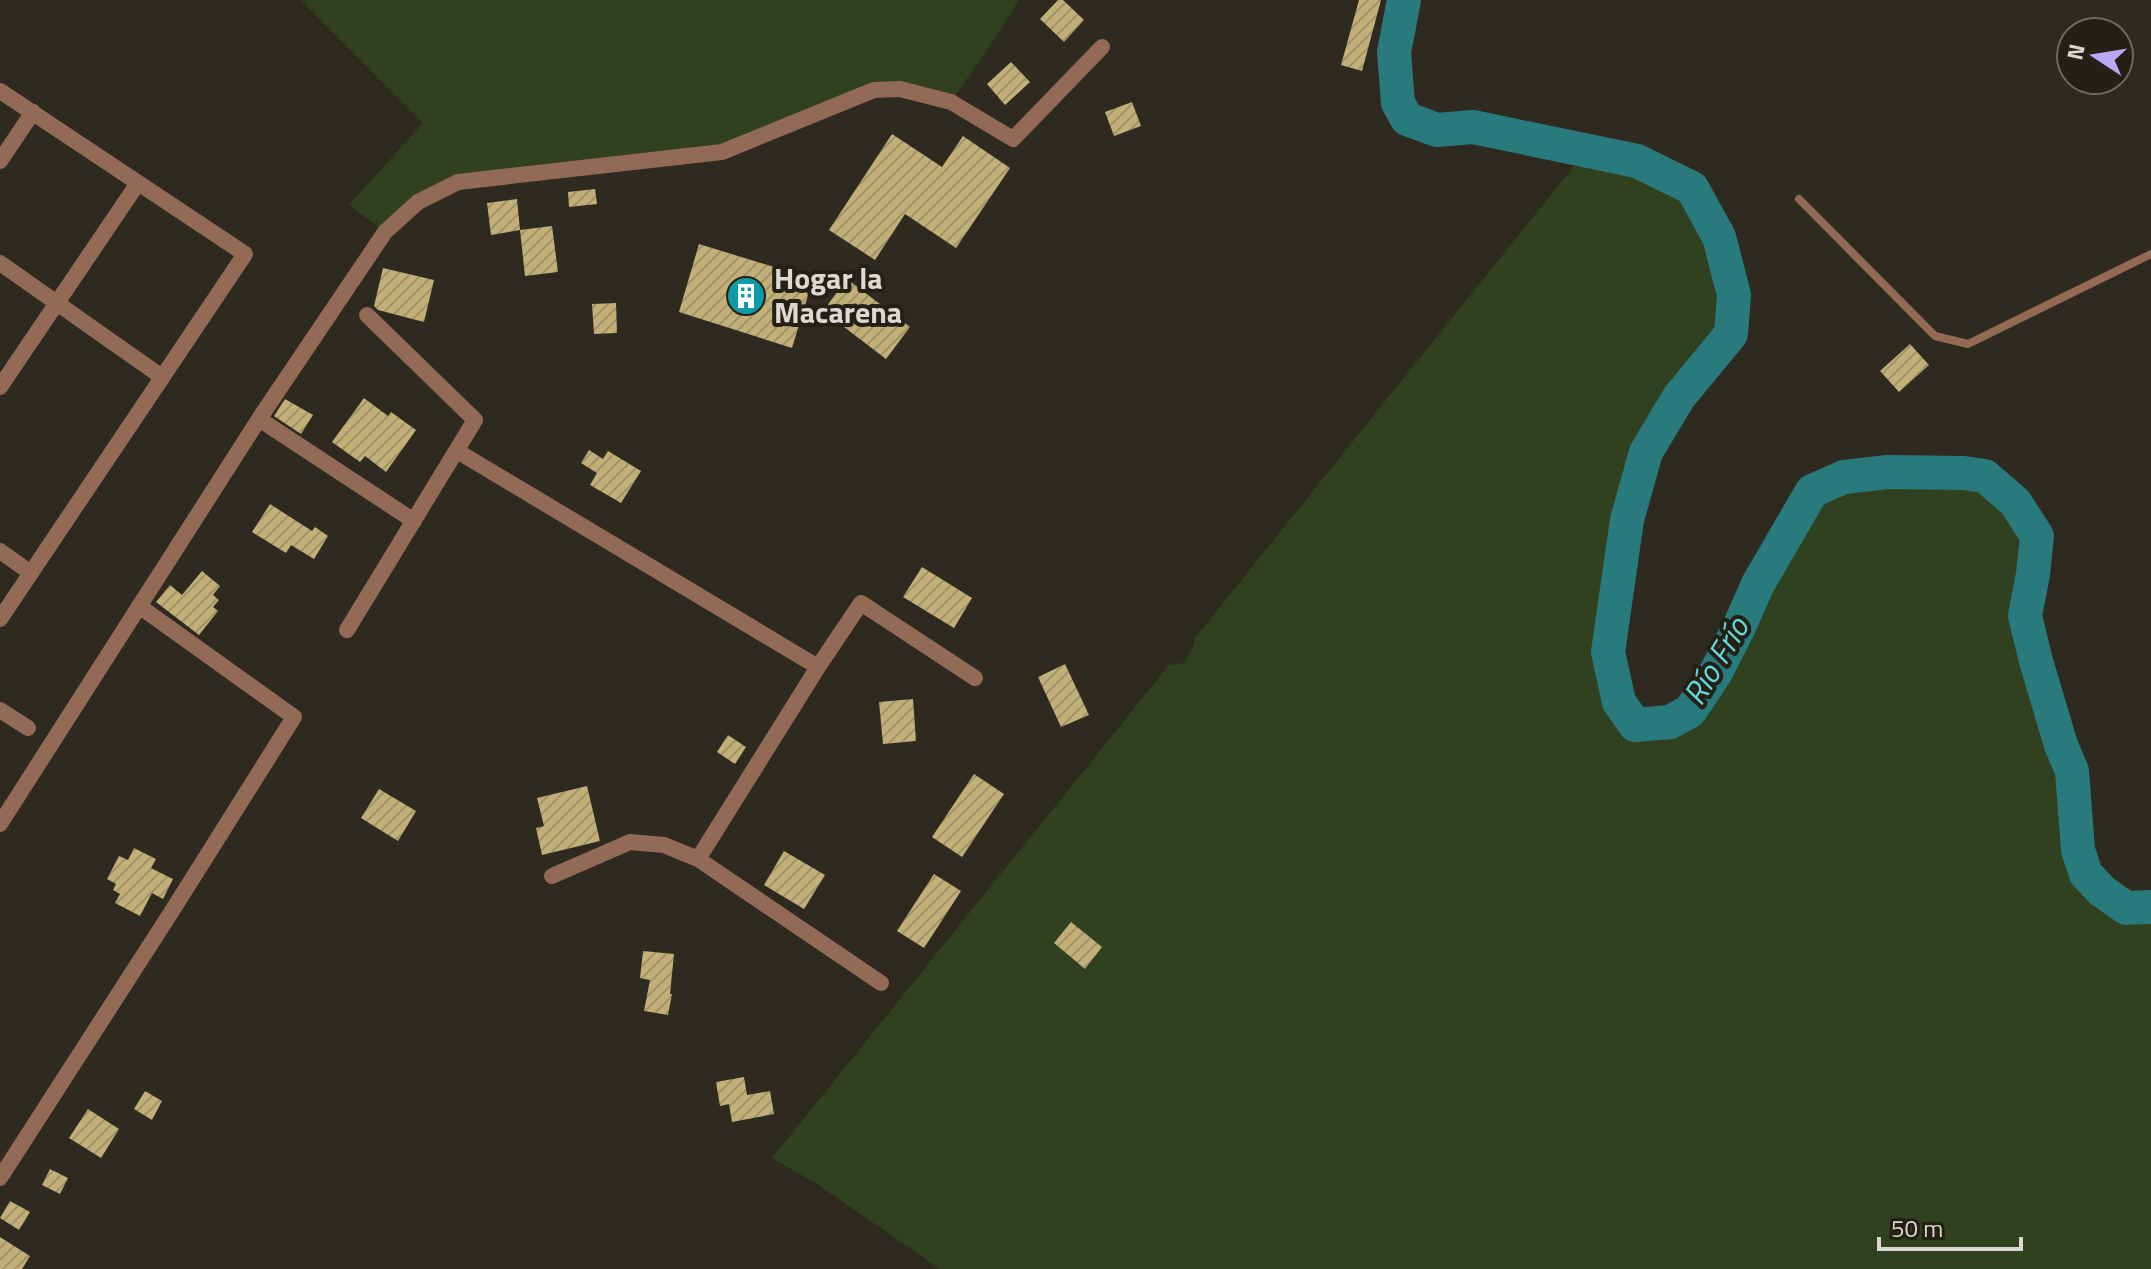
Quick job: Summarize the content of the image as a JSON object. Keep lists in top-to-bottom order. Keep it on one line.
{"water":["Río Frío"],"places":{"building":["Hogar la Macarena"]},"scale_bar":"50 m","north":"left"}
